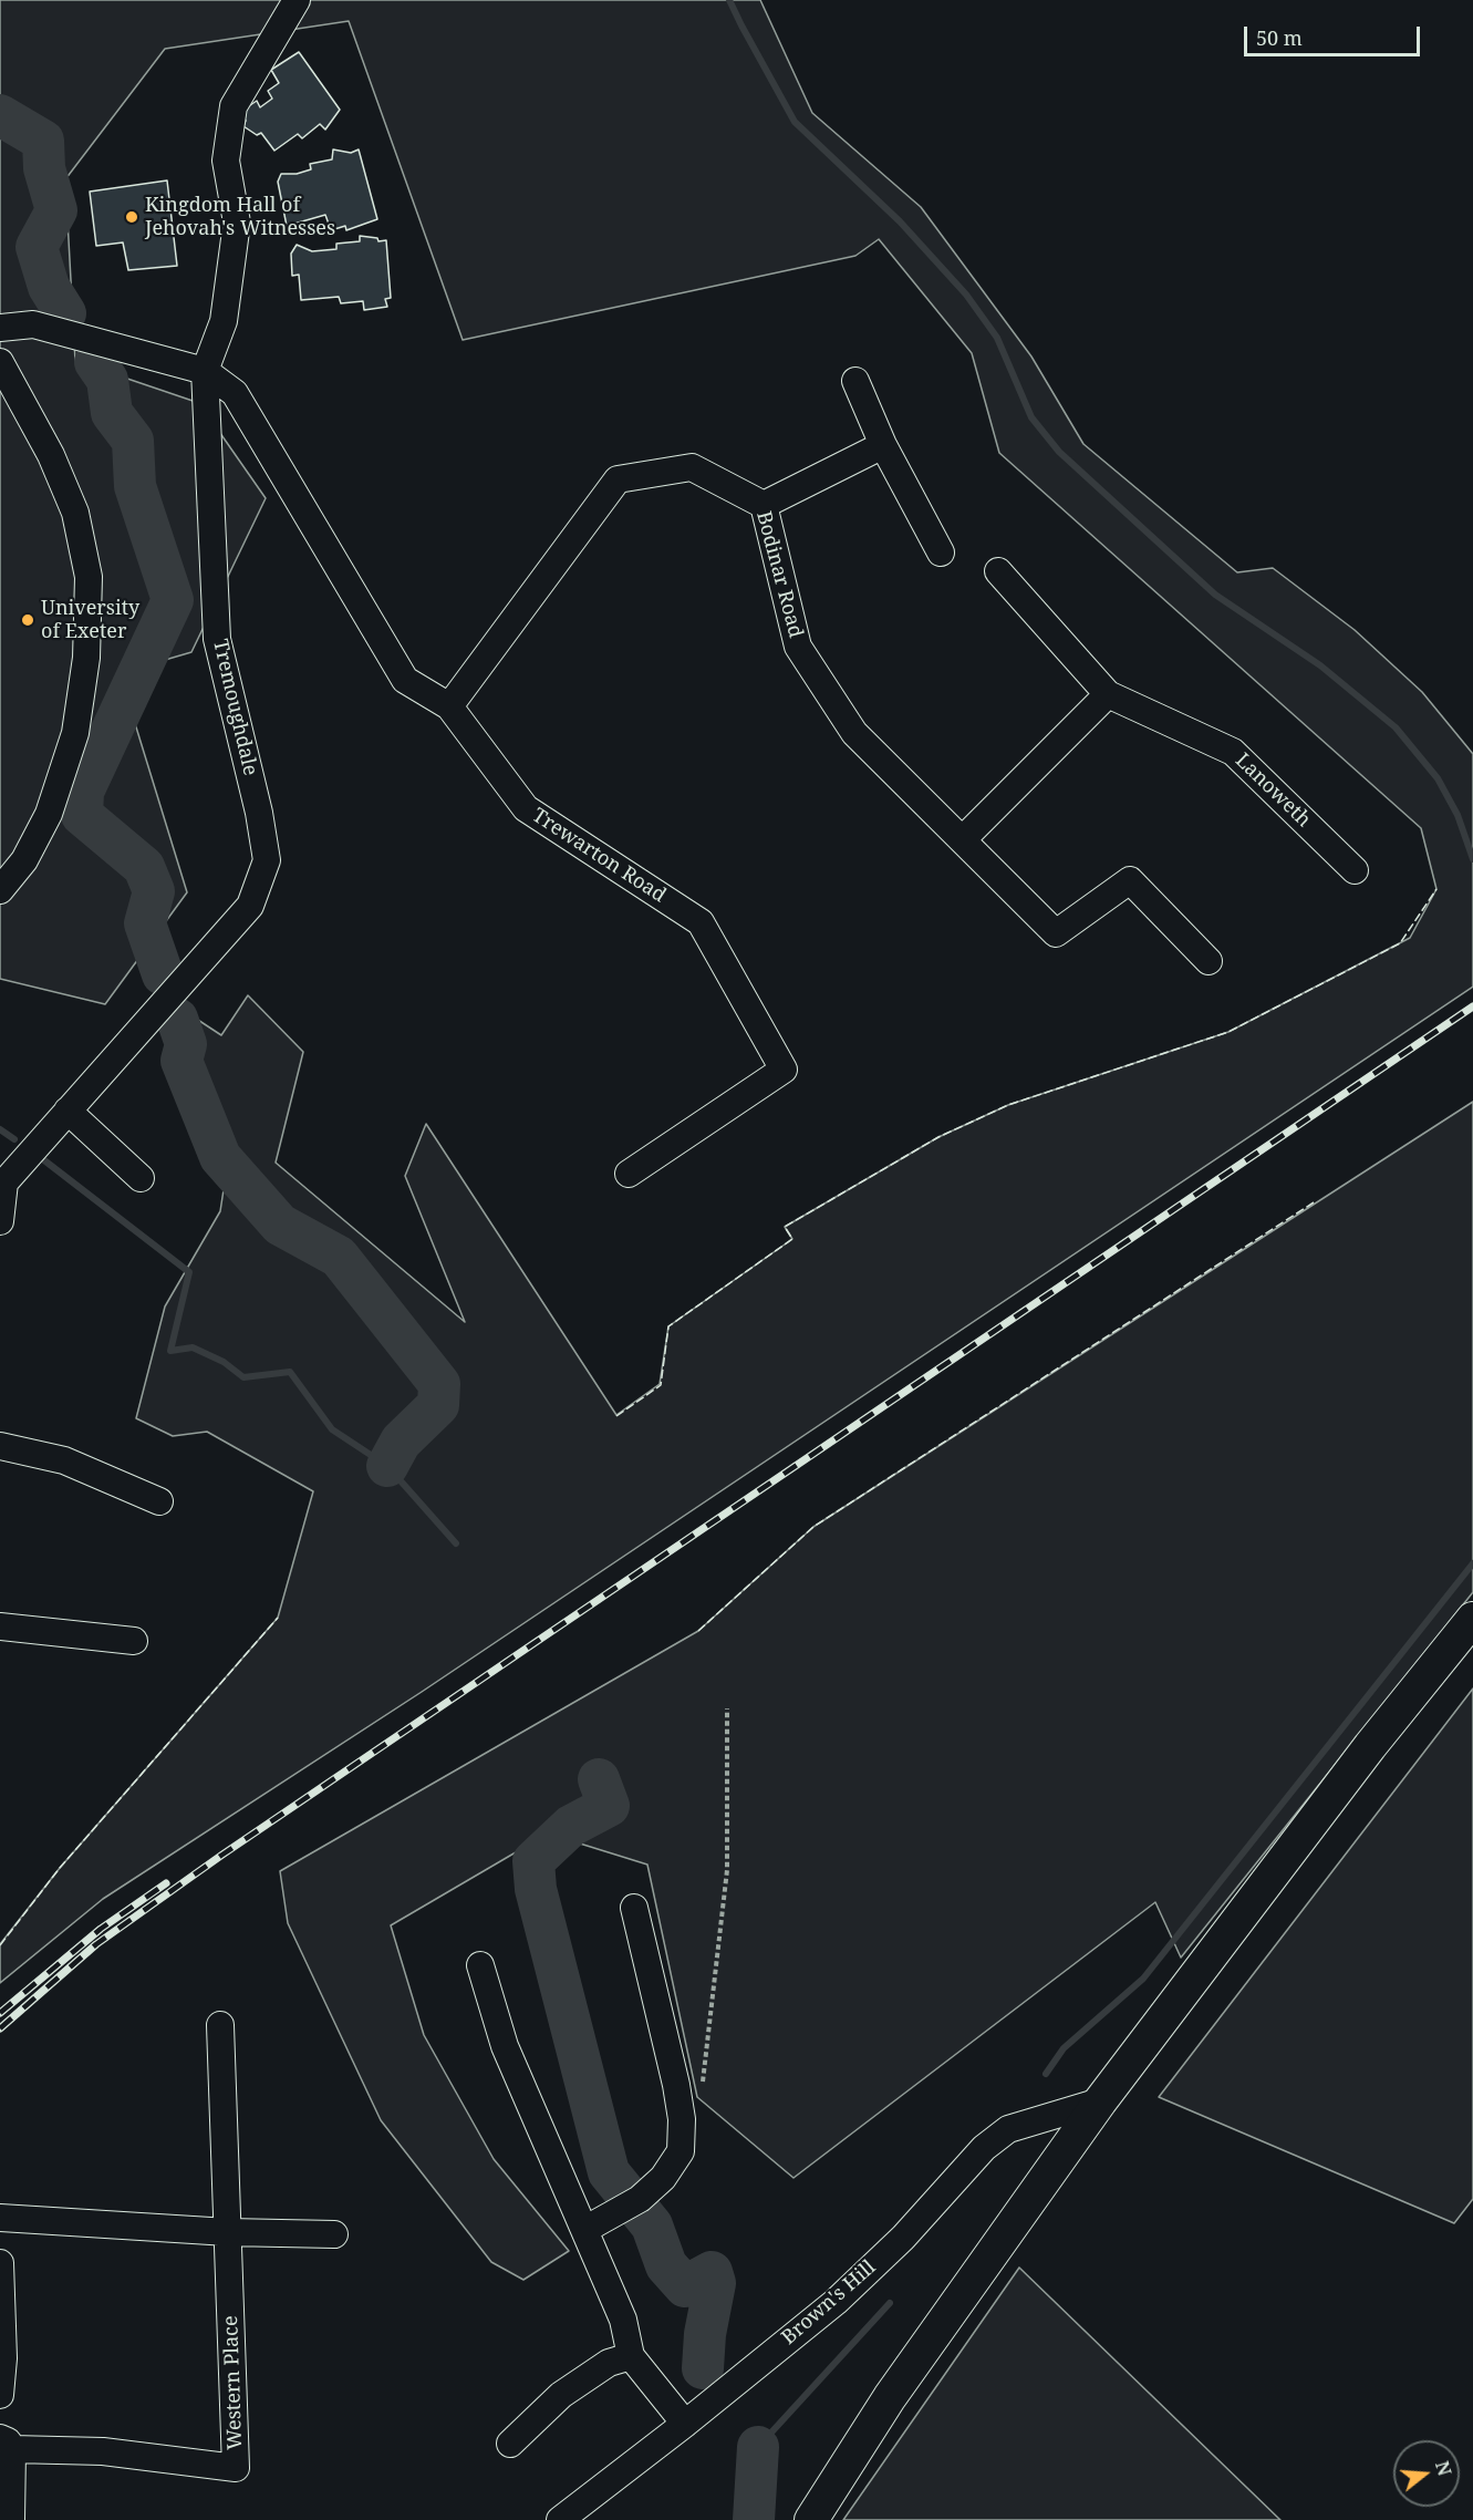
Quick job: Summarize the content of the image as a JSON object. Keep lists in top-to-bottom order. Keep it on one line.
{"streets":{"street":["Bodinar Road","Tremoughdale","Lanoweth","Trewarton Road","Brown's Hill","Western Place"]},"crossings":[["Bodinar Road","Trewarton Road"],["Tremoughdale","Trewarton Road"]],"places":["Kingdom Hall of Jehovah's Witnesses","University of Exeter"],"scale_bar":"50 m","north":"right"}
